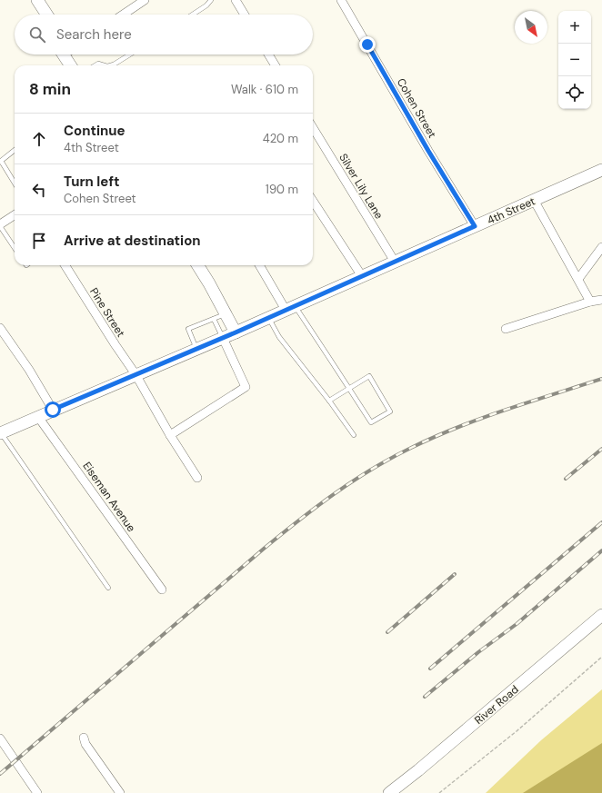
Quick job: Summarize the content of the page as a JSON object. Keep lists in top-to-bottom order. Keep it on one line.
{"streets":{"main road":["4th Street","River Road"],"street":["Cohen Street","Silver Lily Lane","Pine Street","Eiseman Avenue"]},"crossings":[["Cohen Street","4th Street"],["Silver Lily Lane","4th Street"],["4th Street","Pine Street"],["4th Street","Eiseman Avenue"]],"north":"bottom right","page":{"map_buttons":["+","−"],"search":"Search here","heading":["8 min","Walk · 610 m"],"list":[["Continue","4th Street","420 m"],["Turn left","Cohen Street","190 m"],"Arrive at destination"]}}
